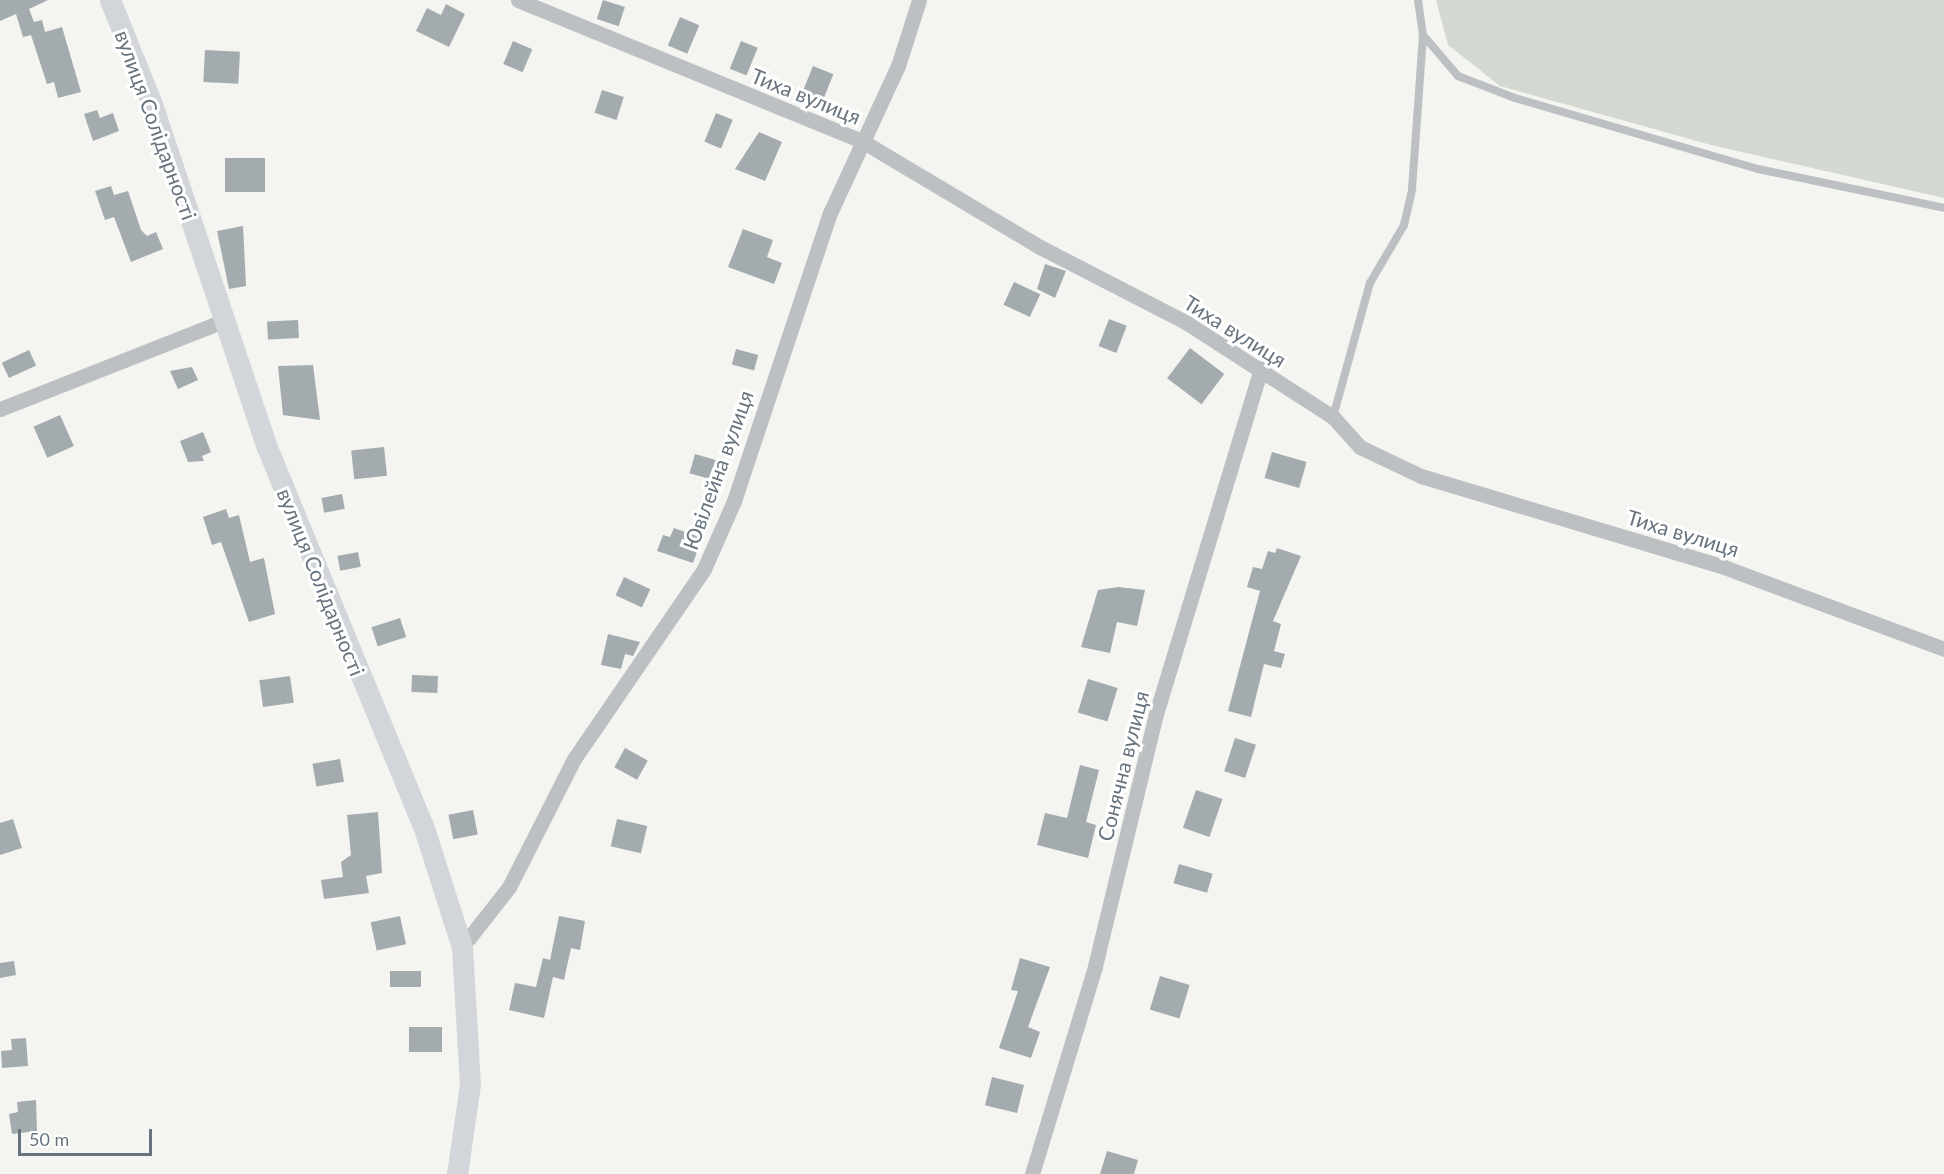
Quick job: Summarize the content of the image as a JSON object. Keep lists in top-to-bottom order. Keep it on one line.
{"streets":{"main road":["вулиця Солідарності"],"street":["Тиха вулиця","Ювілейна вулиця","Сонячна вулиця"]},"crossings":[["Тиха вулиця","Ювілейна вулиця"],["Тиха вулиця","Сонячна вулиця"],["вулиця Солідарності","Ювілейна вулиця"]],"scale_bar":"50 m"}
